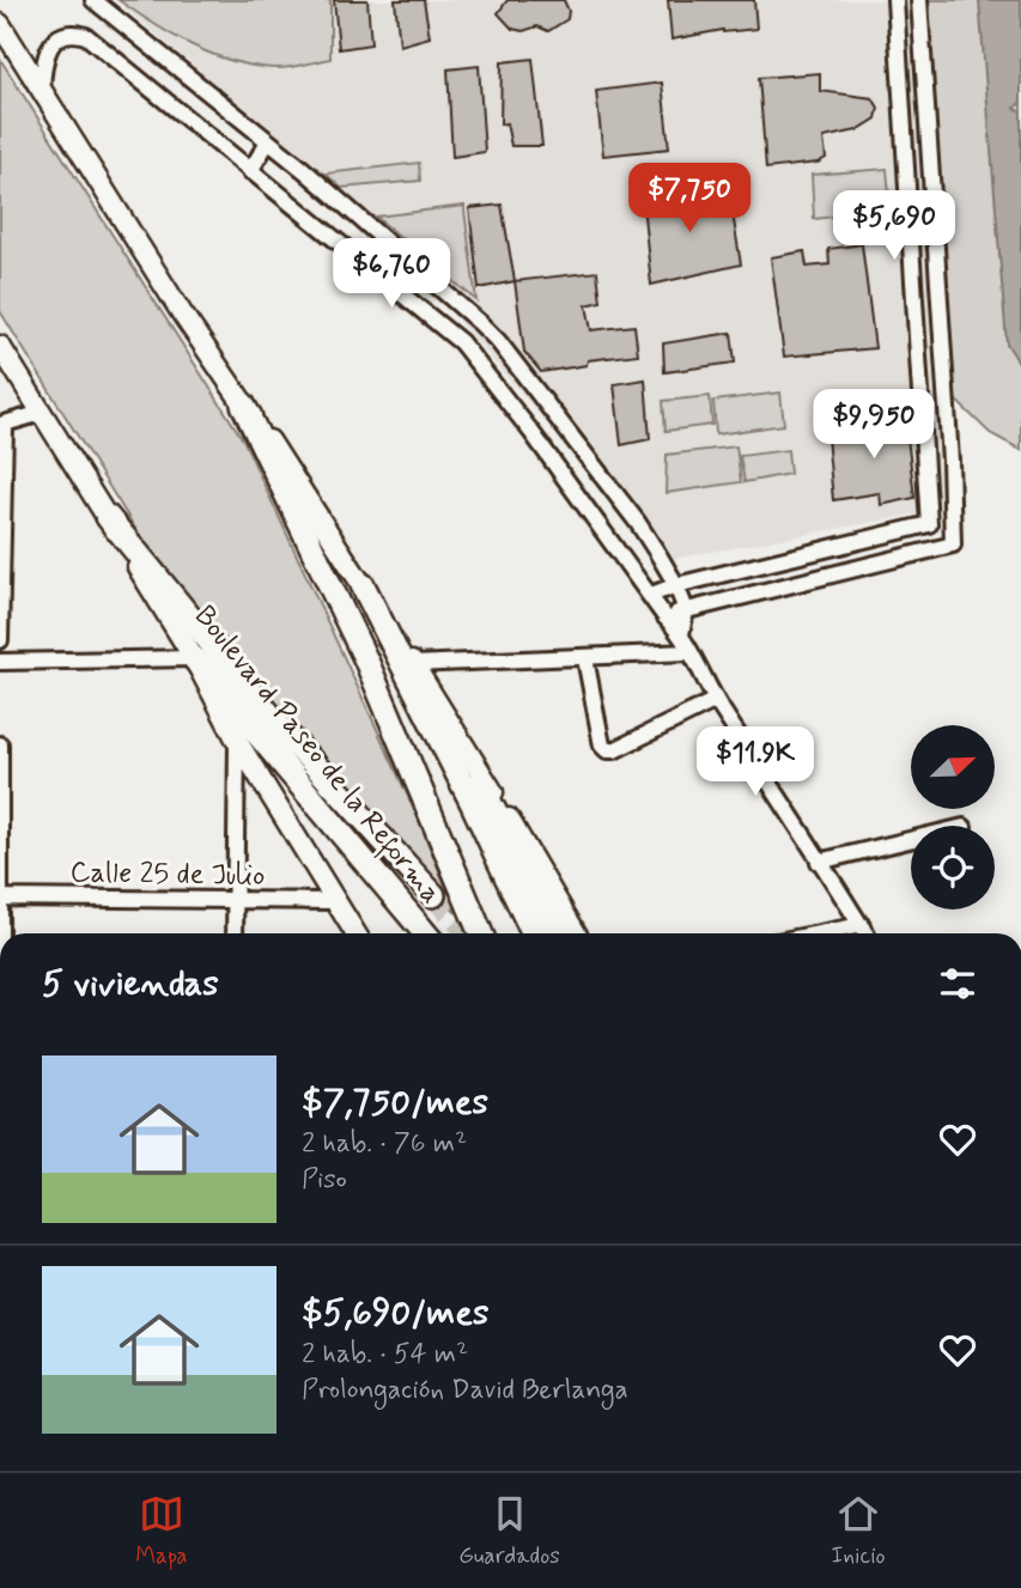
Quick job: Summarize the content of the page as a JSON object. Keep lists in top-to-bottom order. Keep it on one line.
{"streets":{"highway":["Boulevard Paseo de la Reforma"],"street":["Calle 25 de Julio"]},"north":"top right","page":{"price":["$7,750","$5,690","$6,760","$9,950","$11.9K"],"heading":"5 viviendas","list":[{"name":"$7,750/mes","note":"2 hab. · 76 m² · Piso"},{"name":"$5,690/mes","note":"2 hab. · 54 m² · Prolongación David Berlanga"}],"tabs":["Mapa","Guardados","Inicio"]}}
